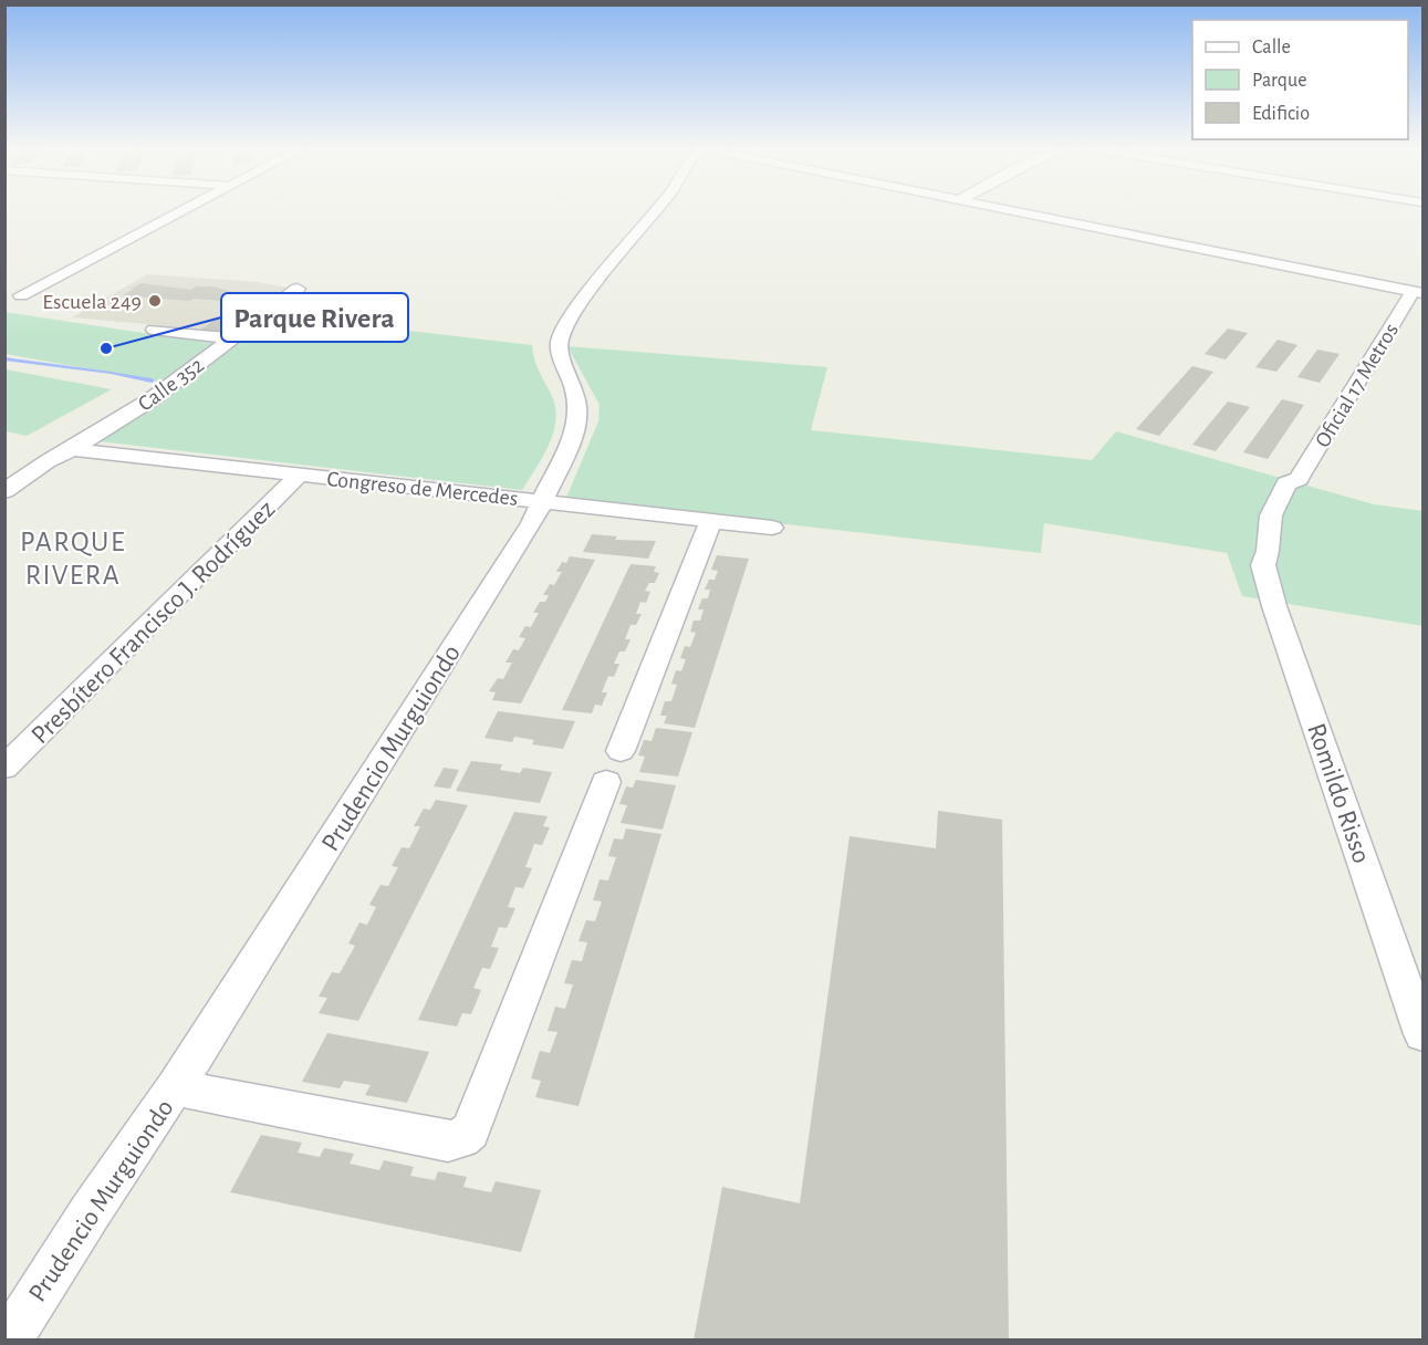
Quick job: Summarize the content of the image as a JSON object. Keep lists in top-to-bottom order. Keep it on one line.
{"streets":{"street":["Calle 352","Oficial 17 Metros","Congreso de Mercedes","Presbítero Francisco J. Rodríguez","Prudencio Murguiondo","Romildo Risso"]},"crossings":[["Calle 352","Congreso de Mercedes"],["Oficial 17 Metros","Romildo Risso"],["Congreso de Mercedes","Presbítero Francisco J. Rodríguez"],["Congreso de Mercedes","Prudencio Murguiondo"]],"districts":["PARQUE RIVERA"],"places":["Escuela 249","Parque Rivera"],"legend":["Calle","Parque","Edificio"]}
